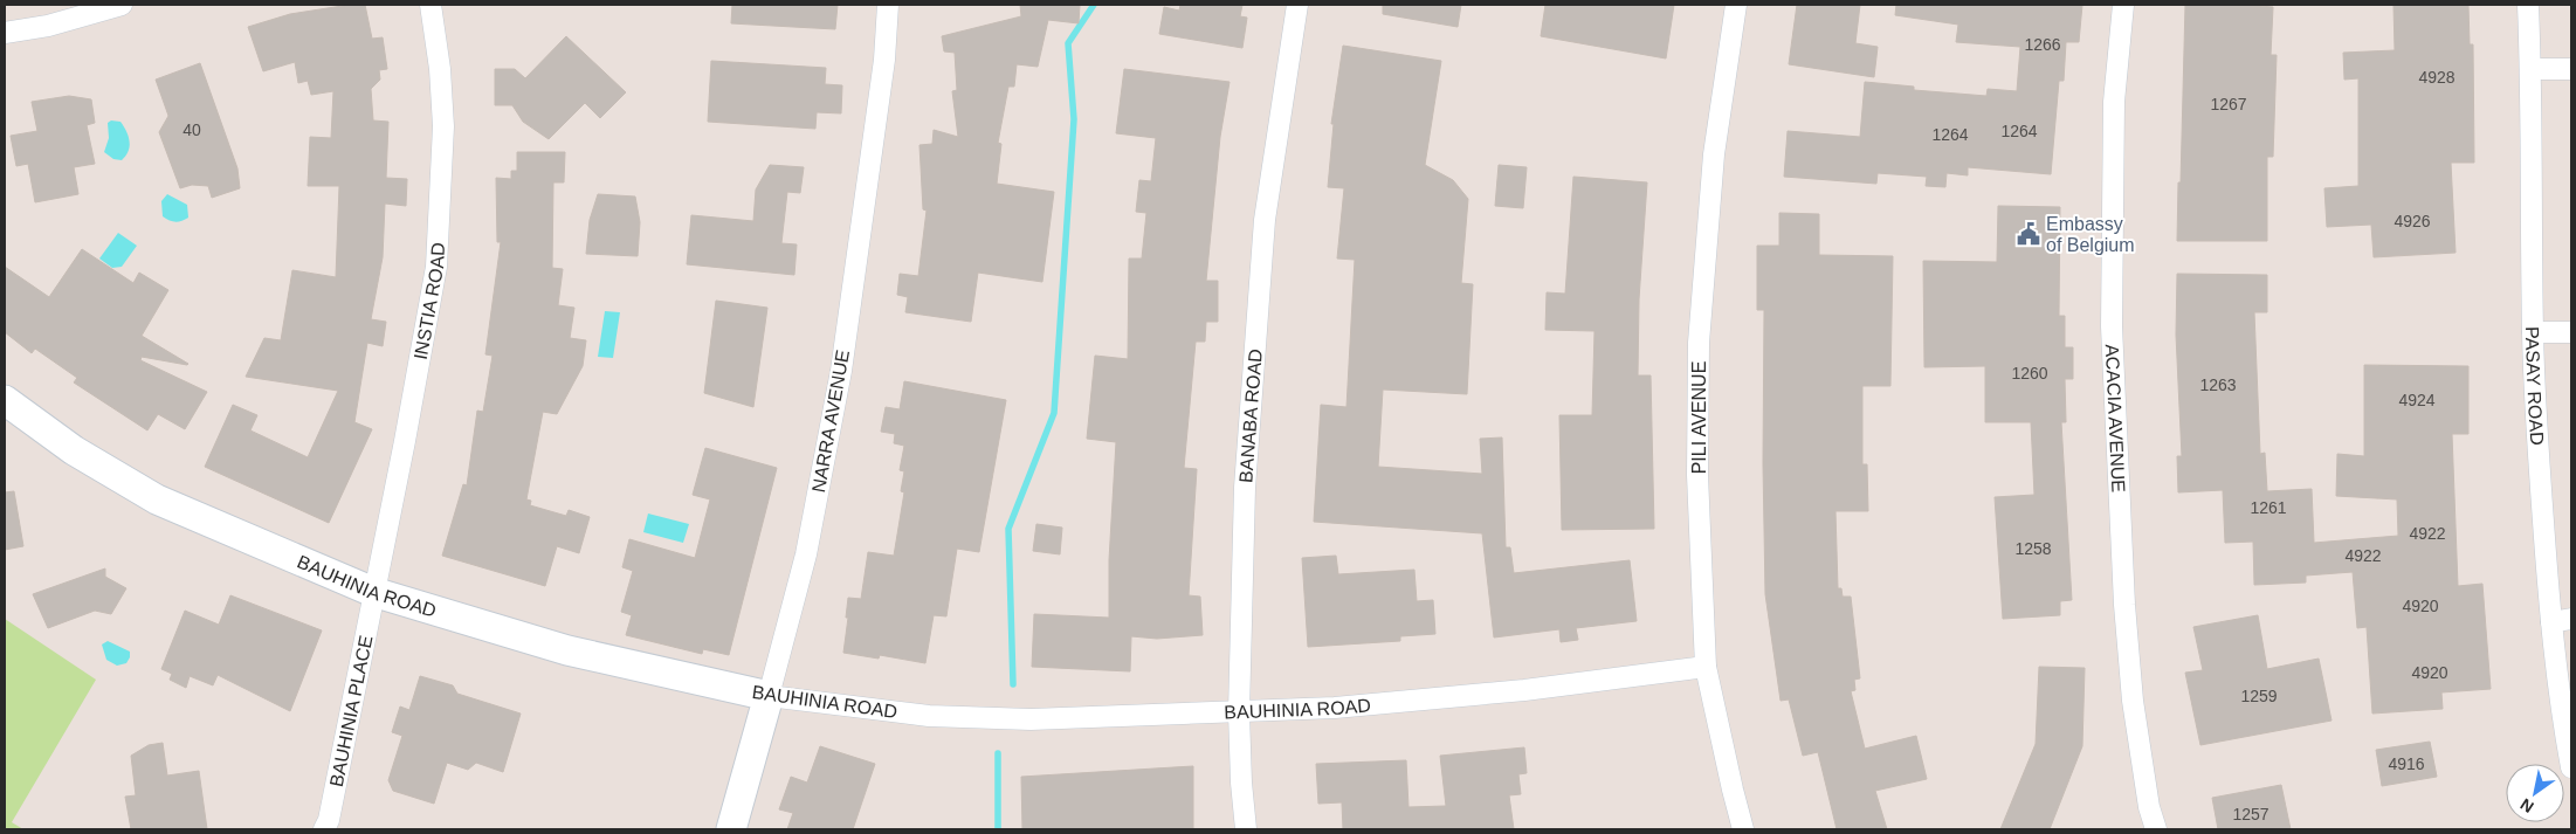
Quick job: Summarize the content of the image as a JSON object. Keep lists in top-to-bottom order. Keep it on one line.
{"streets":{"street":["INSTIA ROAD","PASAY ROAD","BANABA ROAD","PILI AVENUE","ACACIA AVENUE","NARRA AVENUE","BAUHINIA ROAD","BAUHINIA PLACE"]},"crossings":[["INSTIA ROAD","BAUHINIA ROAD"],["INSTIA ROAD","BAUHINIA PLACE"],["BANABA ROAD","BAUHINIA ROAD"],["PILI AVENUE","BAUHINIA ROAD"],["NARRA AVENUE","BAUHINIA ROAD"],["BAUHINIA ROAD","BAUHINIA PLACE"]],"places":{"public building":["Embassy of Belgium"]},"house_numbers":["1266","4928","1267","40","1264","1264","4926","1260","1263","4924","1261","4922","1258","4922","4920","4920","1259","4916","1257"],"north":"bottom left"}
